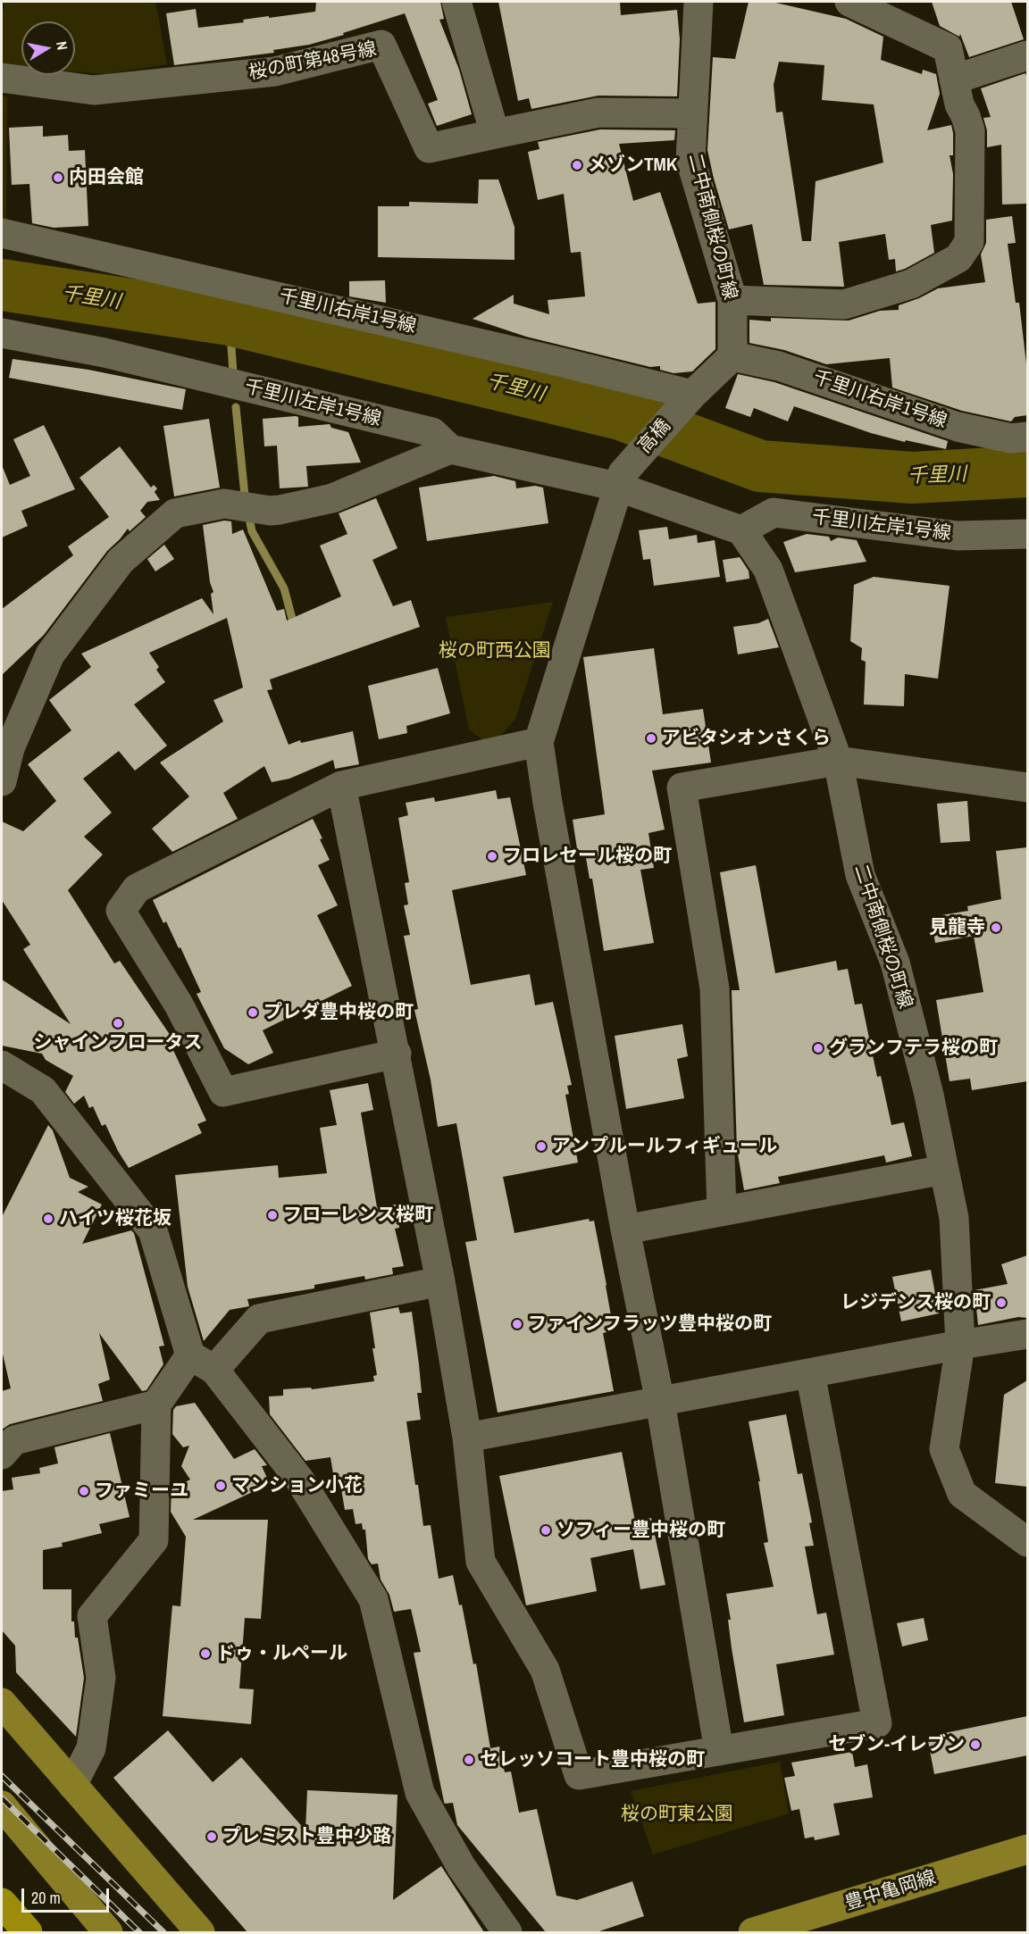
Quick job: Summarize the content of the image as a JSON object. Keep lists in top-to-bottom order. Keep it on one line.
{"streets":{"main road":["豊中亀岡線"],"street":["桜の町第48号線","二中南側桜の町線","千里川右岸1号線","千里川左岸1号線","高橋"]},"crossings":[["二中南側桜の町線","千里川右岸1号線"],["二中南側桜の町線","千里川左岸1号線"],["千里川右岸1号線","高橋"],["千里川左岸1号線","高橋"]],"water":["千里川"],"parks":["桜の町西公園","桜の町東公園"],"places":["メゾンTMK","内田会館","アビタシオンさくら","フロレセール桜の町","見龍寺","プレダ豊中桜の町","シャインフロータス","グランフテラ桜の町","アンプルールフィギュール","フローレンス桜町","ハイツ桜花坂","レジデンス桜の町","ファインフラッツ豊中桜の町","マンション小花","ファミーユ","ソフィー豊中桜の町","ドゥ・ルペール","セブン-イレブン","セレッソコート豊中桜の町","プレミスト豊中少路"],"scale_bar":"20 m","north":"right"}
